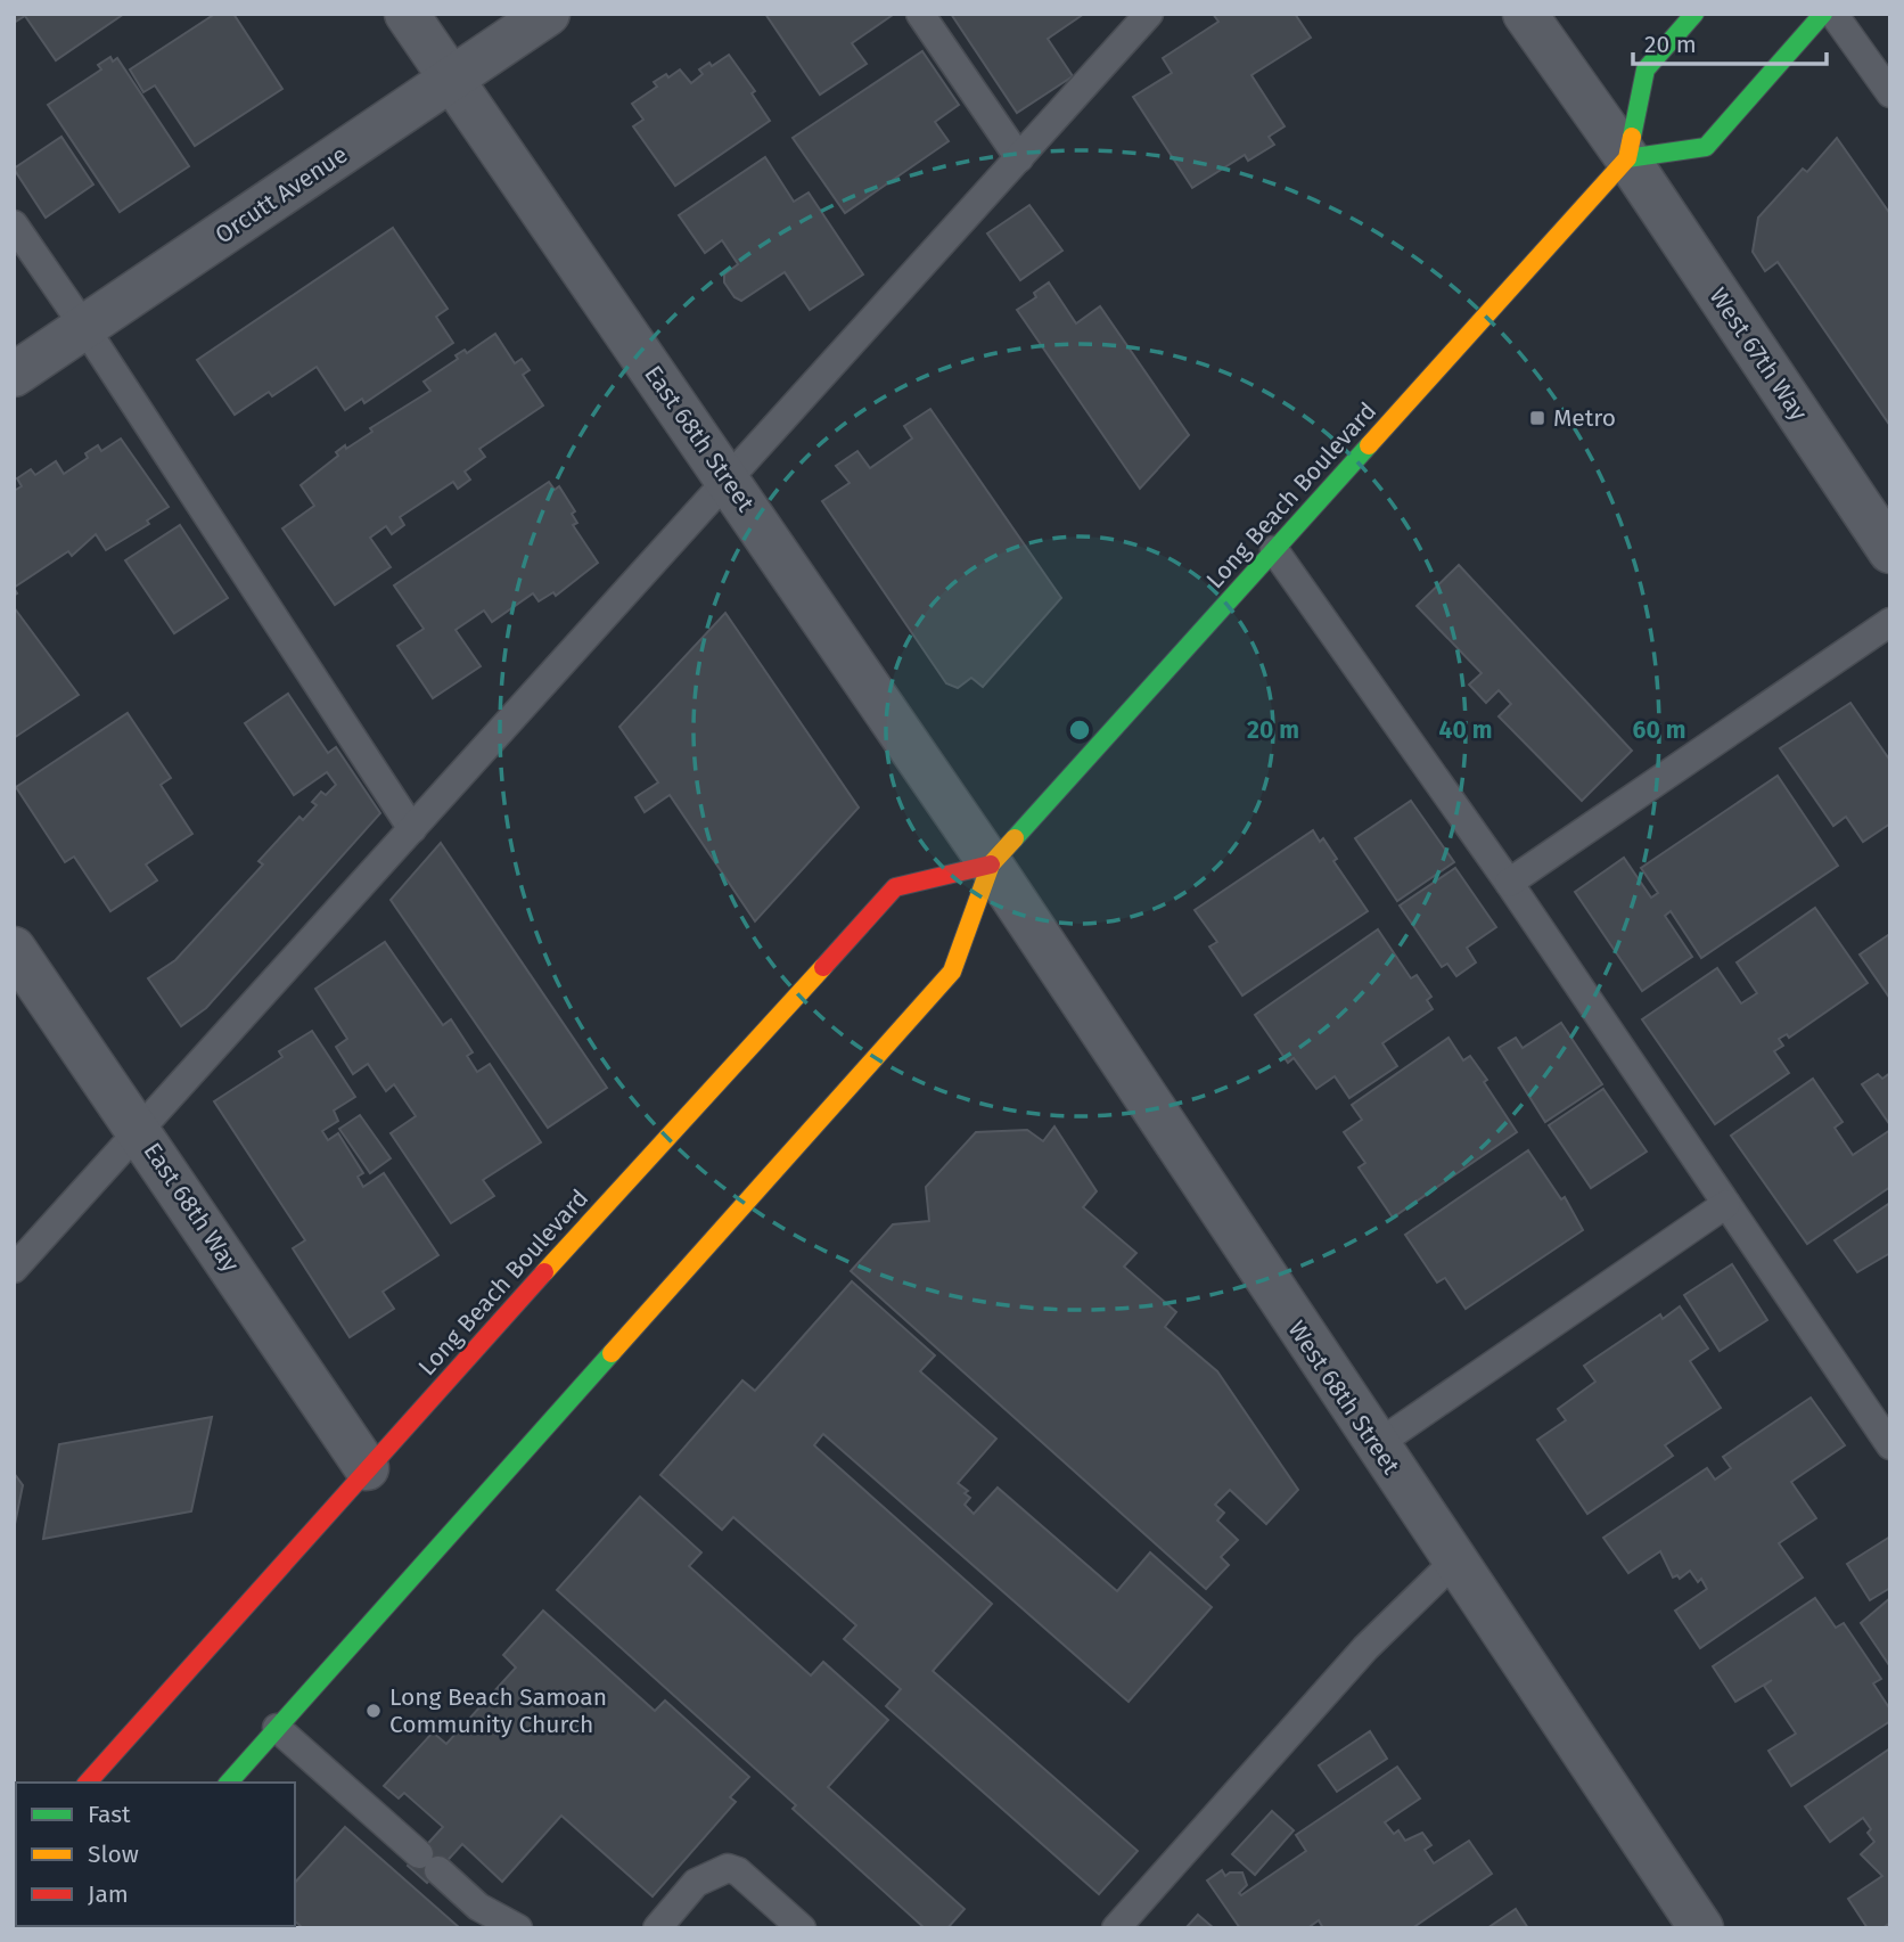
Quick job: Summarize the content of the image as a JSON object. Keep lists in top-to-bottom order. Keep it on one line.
{"streets":{"main road":["Long Beach Boulevard"],"street":["Orcutt Avenue","West 67th Way","East 68th Street","East 68th Way","West 68th Street"]},"crossings":[["Orcutt Avenue","East 68th Street"],["West 67th Way","Long Beach Boulevard"],["East 68th Street","Long Beach Boulevard"],["East 68th Street","West 68th Street"],["Long Beach Boulevard","East 68th Way"],["Long Beach Boulevard","West 68th Street"]],"places":{"transit":["Metro"],"other":["Long Beach Samoan Community Church"]},"legend":["Fast","Slow","Jam"],"scale_bar":"20 m","rings":["20 m","40 m","60 m"]}
